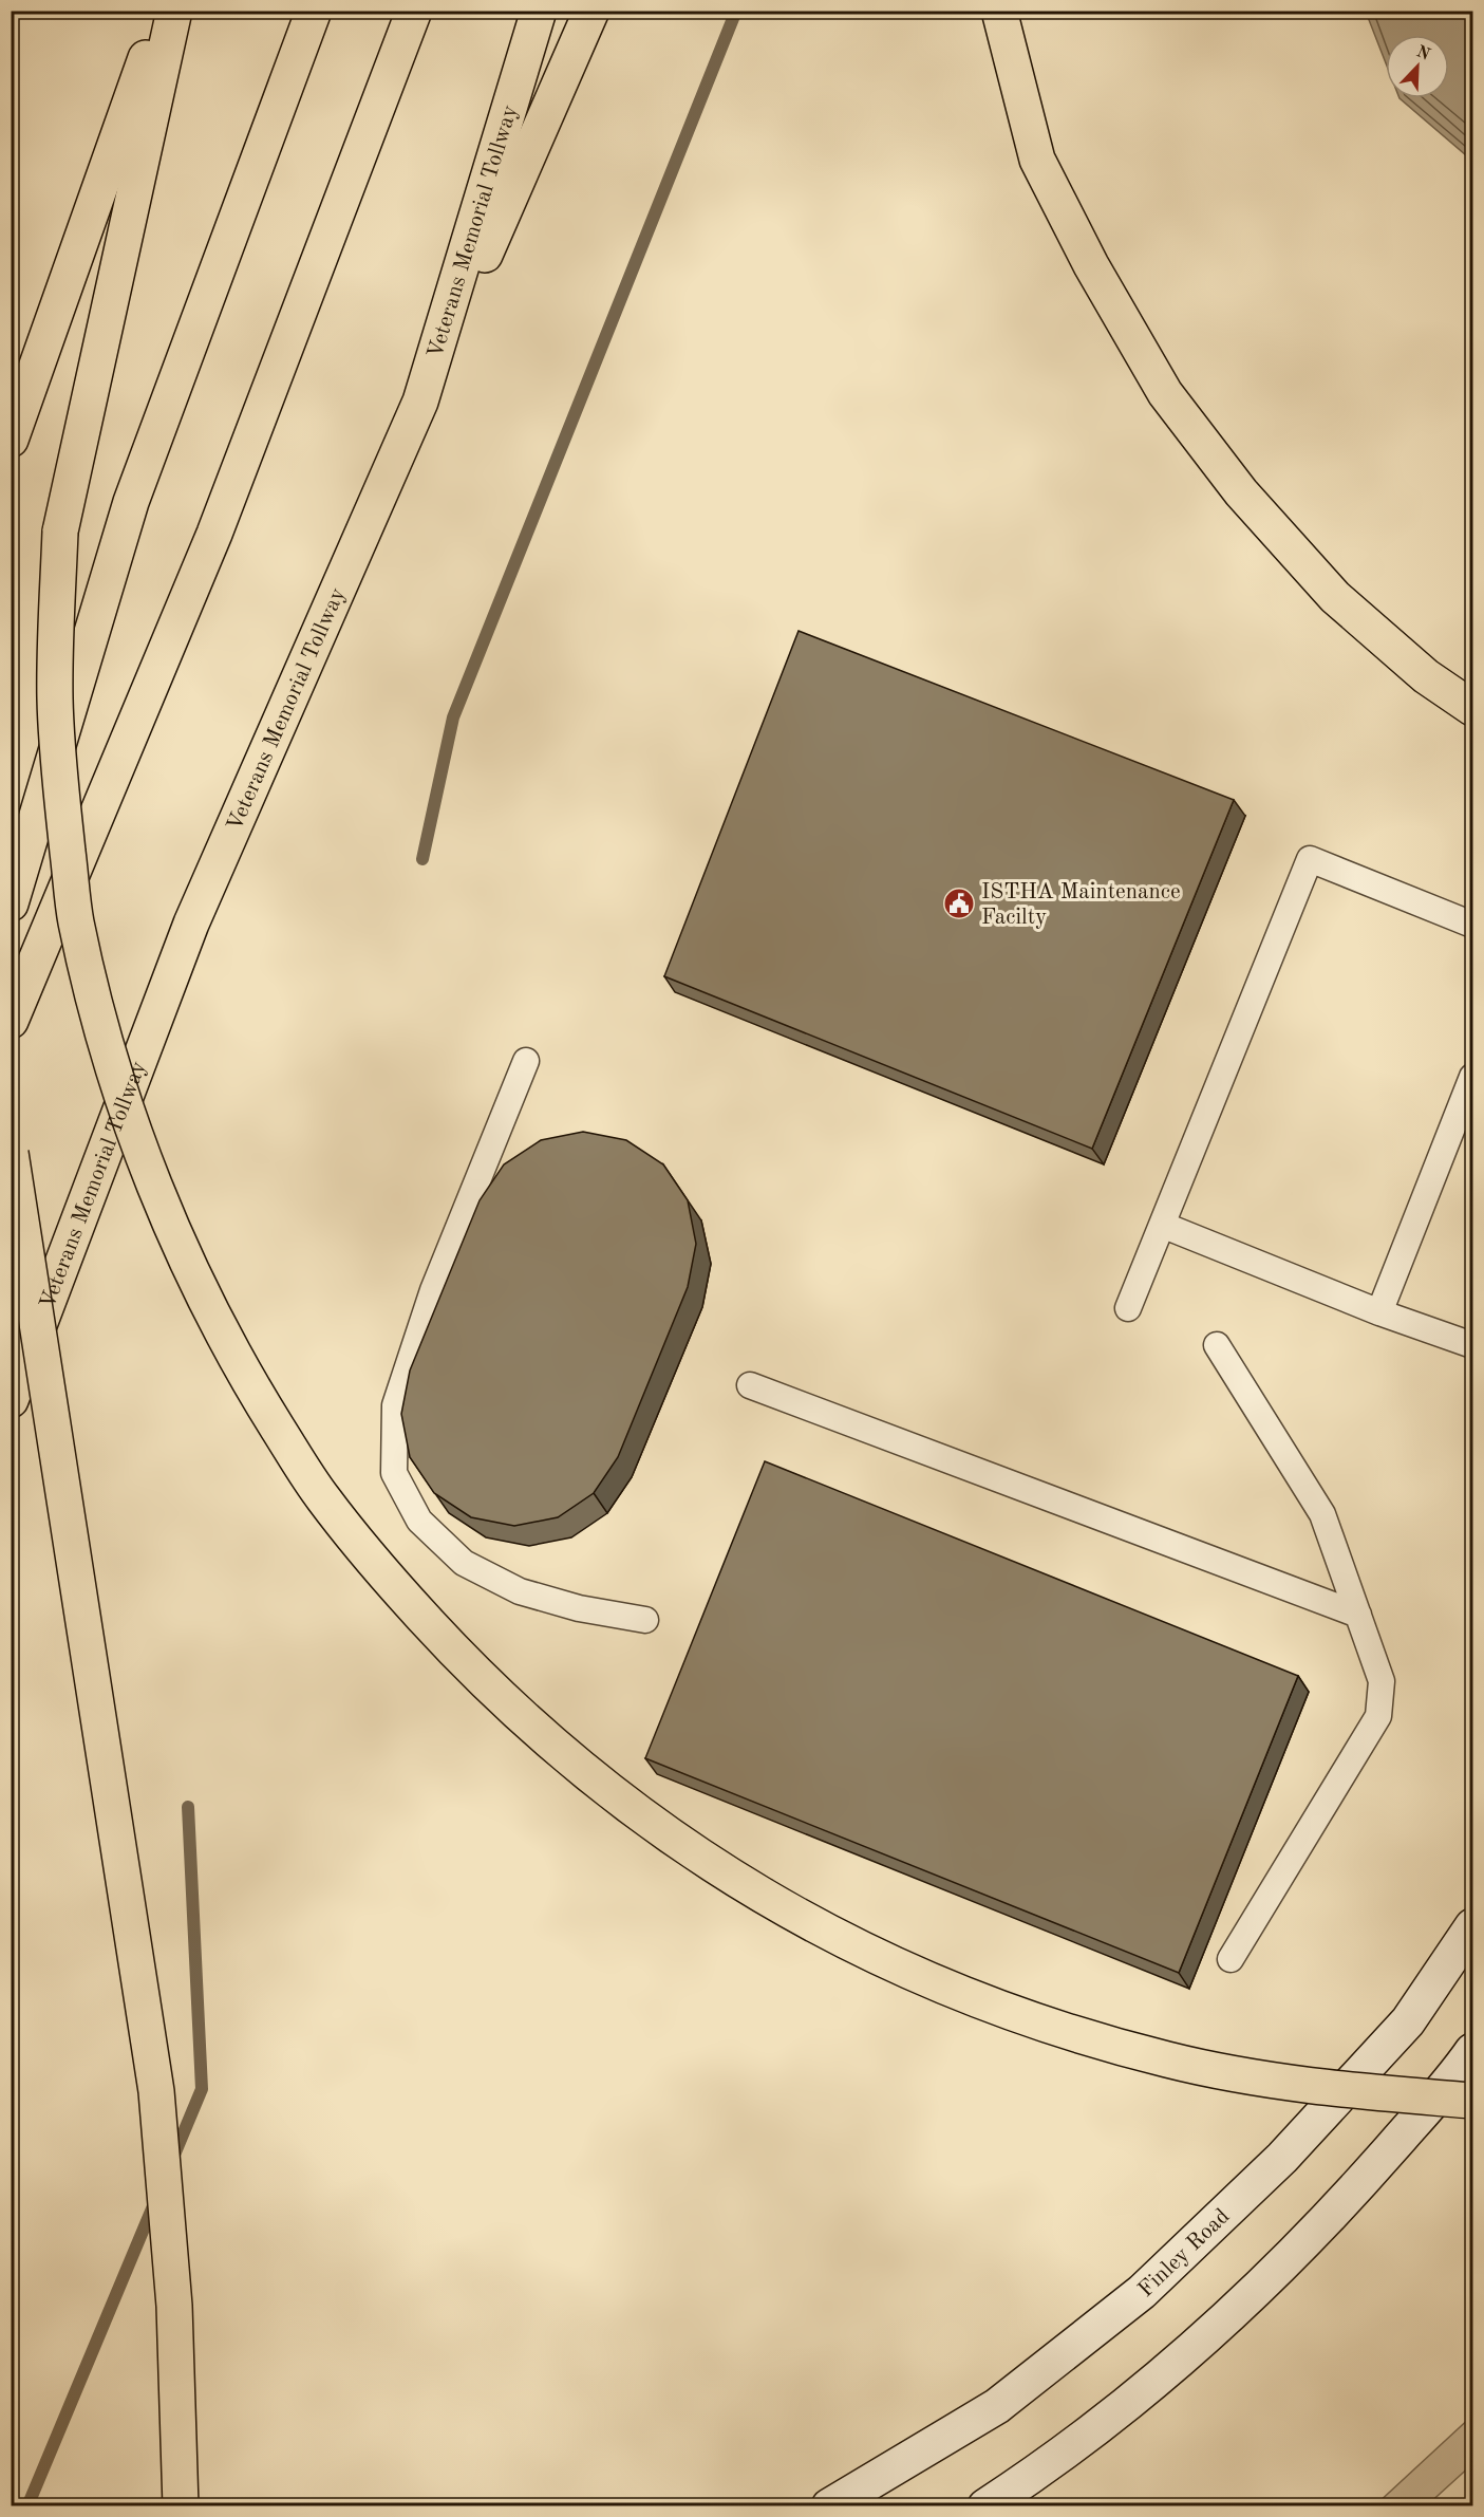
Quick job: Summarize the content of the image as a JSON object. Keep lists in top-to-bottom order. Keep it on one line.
{"streets":{"highway":["Veterans Memorial Tollway"],"main road":["Finley Road"]},"places":{"public building":["ISTHA Maintenance Facilty"]},"north":"top right"}
